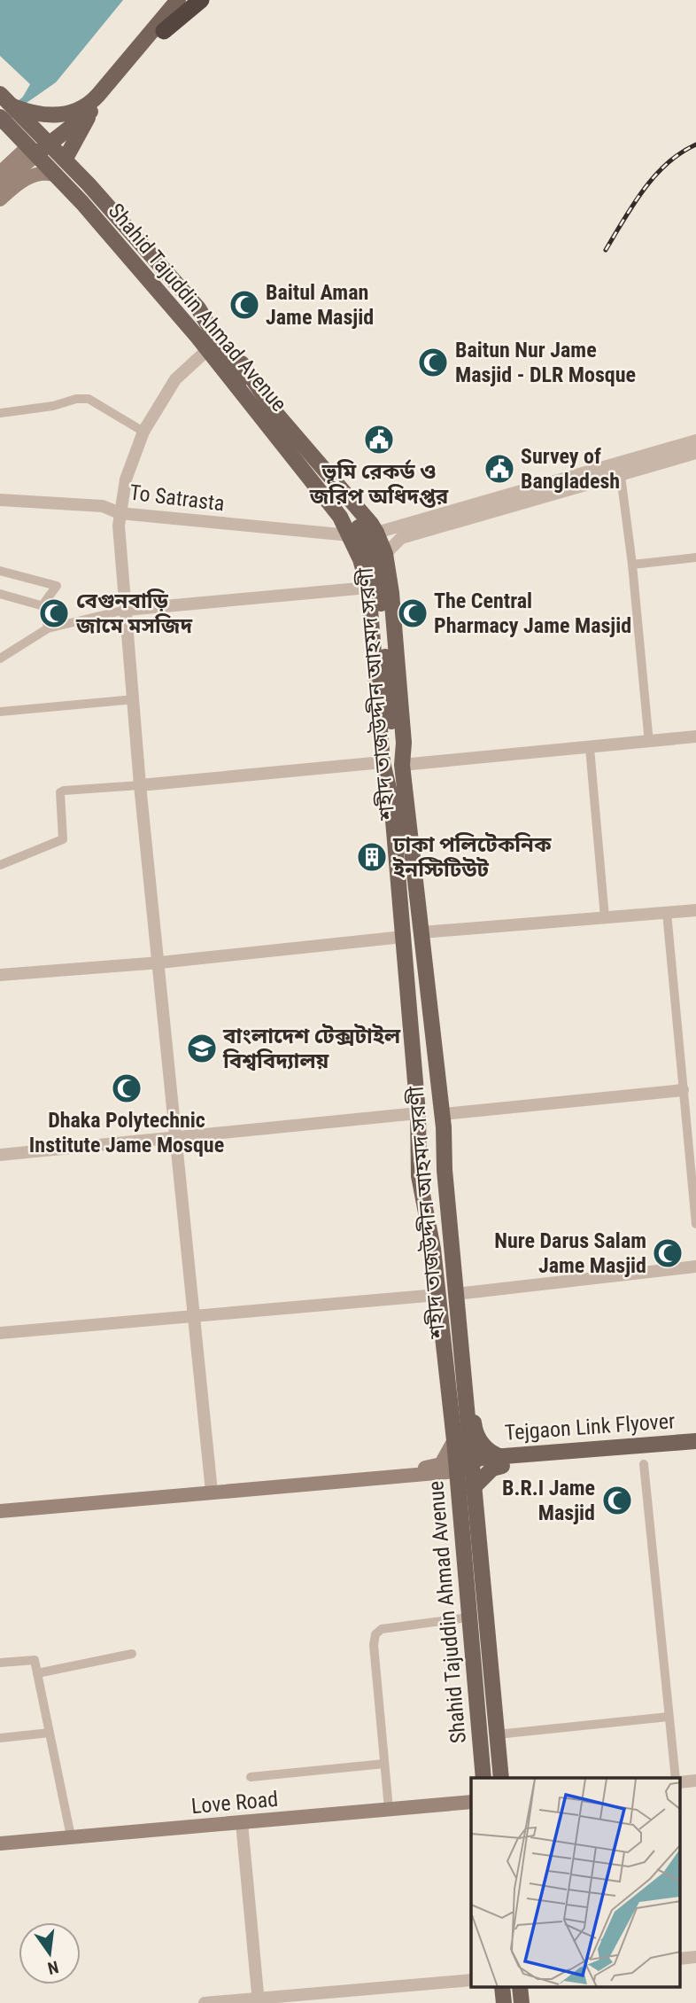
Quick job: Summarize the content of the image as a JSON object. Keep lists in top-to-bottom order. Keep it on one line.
{"streets":{"main road":["Shahid Tajuddin Ahmad Avenue","শহীদ তাজউদ্দীন আহমদ সরণী","Tejgaon Link Flyover","Love Road"],"street":["To Satrasta"]},"crossings":[["Shahid Tajuddin Ahmad Avenue","To Satrasta"],["Shahid Tajuddin Ahmad Avenue","শহীদ তাজউদ্দীন আহমদ সরণী"],["শহীদ তাজউদ্দীন আহমদ সরণী","Tejgaon Link Flyover"]],"places":{"mosque":["Baitul Aman Jame Masjid","Baitun Nur Jame Masjid - DLR Mosque","বেগুনবাড়ি জামে মসজিদ","The Central Pharmacy Jame Masjid","Dhaka Polytechnic Institute Jame Mosque","Nure Darus Salam Jame Masjid","B.R.I Jame Masjid"],"public building":["ভূমি রেকর্ড ও জরিপ অধিদপ্তর","Survey of Bangladesh"],"building":["ঢাকা পলিটেকনিক ইনস্টিটিউট"],"school or university":["বাংলাদেশ টেক্সটাইল বিশ্ববিদ্যালয়"]},"north":"bottom"}
